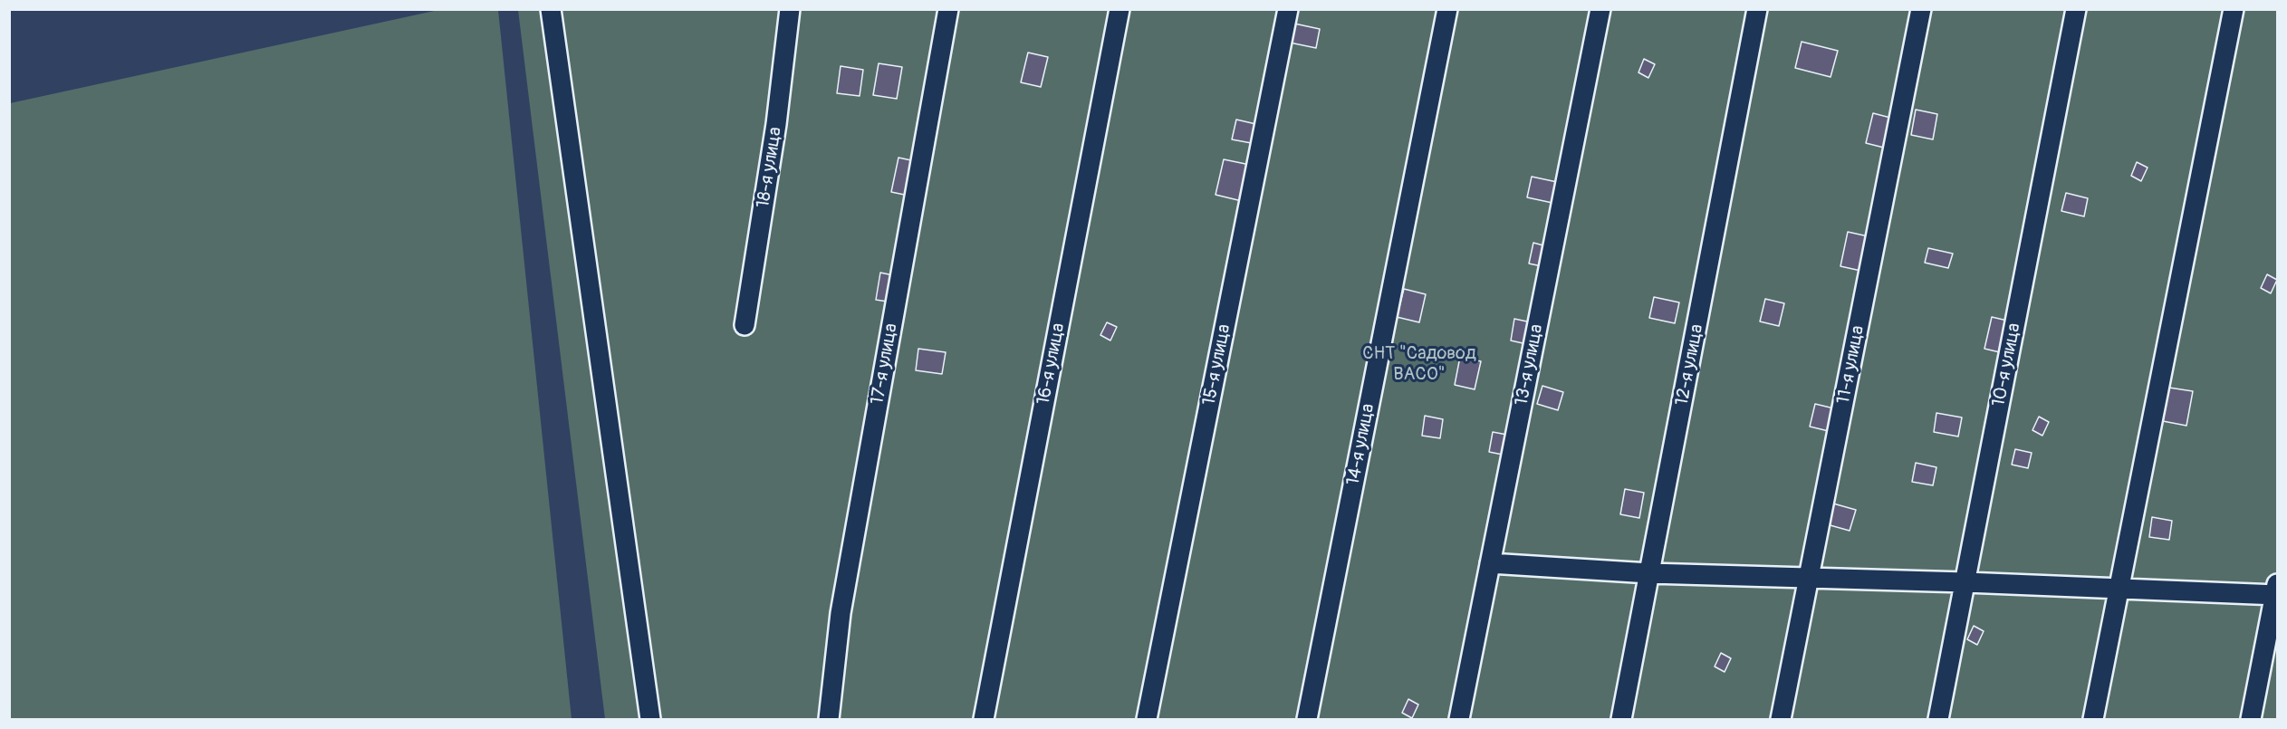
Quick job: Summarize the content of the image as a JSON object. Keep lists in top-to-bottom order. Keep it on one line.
{"streets":{"street":["18-я улица","17-я улица","16-я улица","15-я улица","13-я улица","12-я улица","11-я улица","10-я улица","14-я улица"]},"parks":["СНТ \"Садовод ВАСО\""]}
